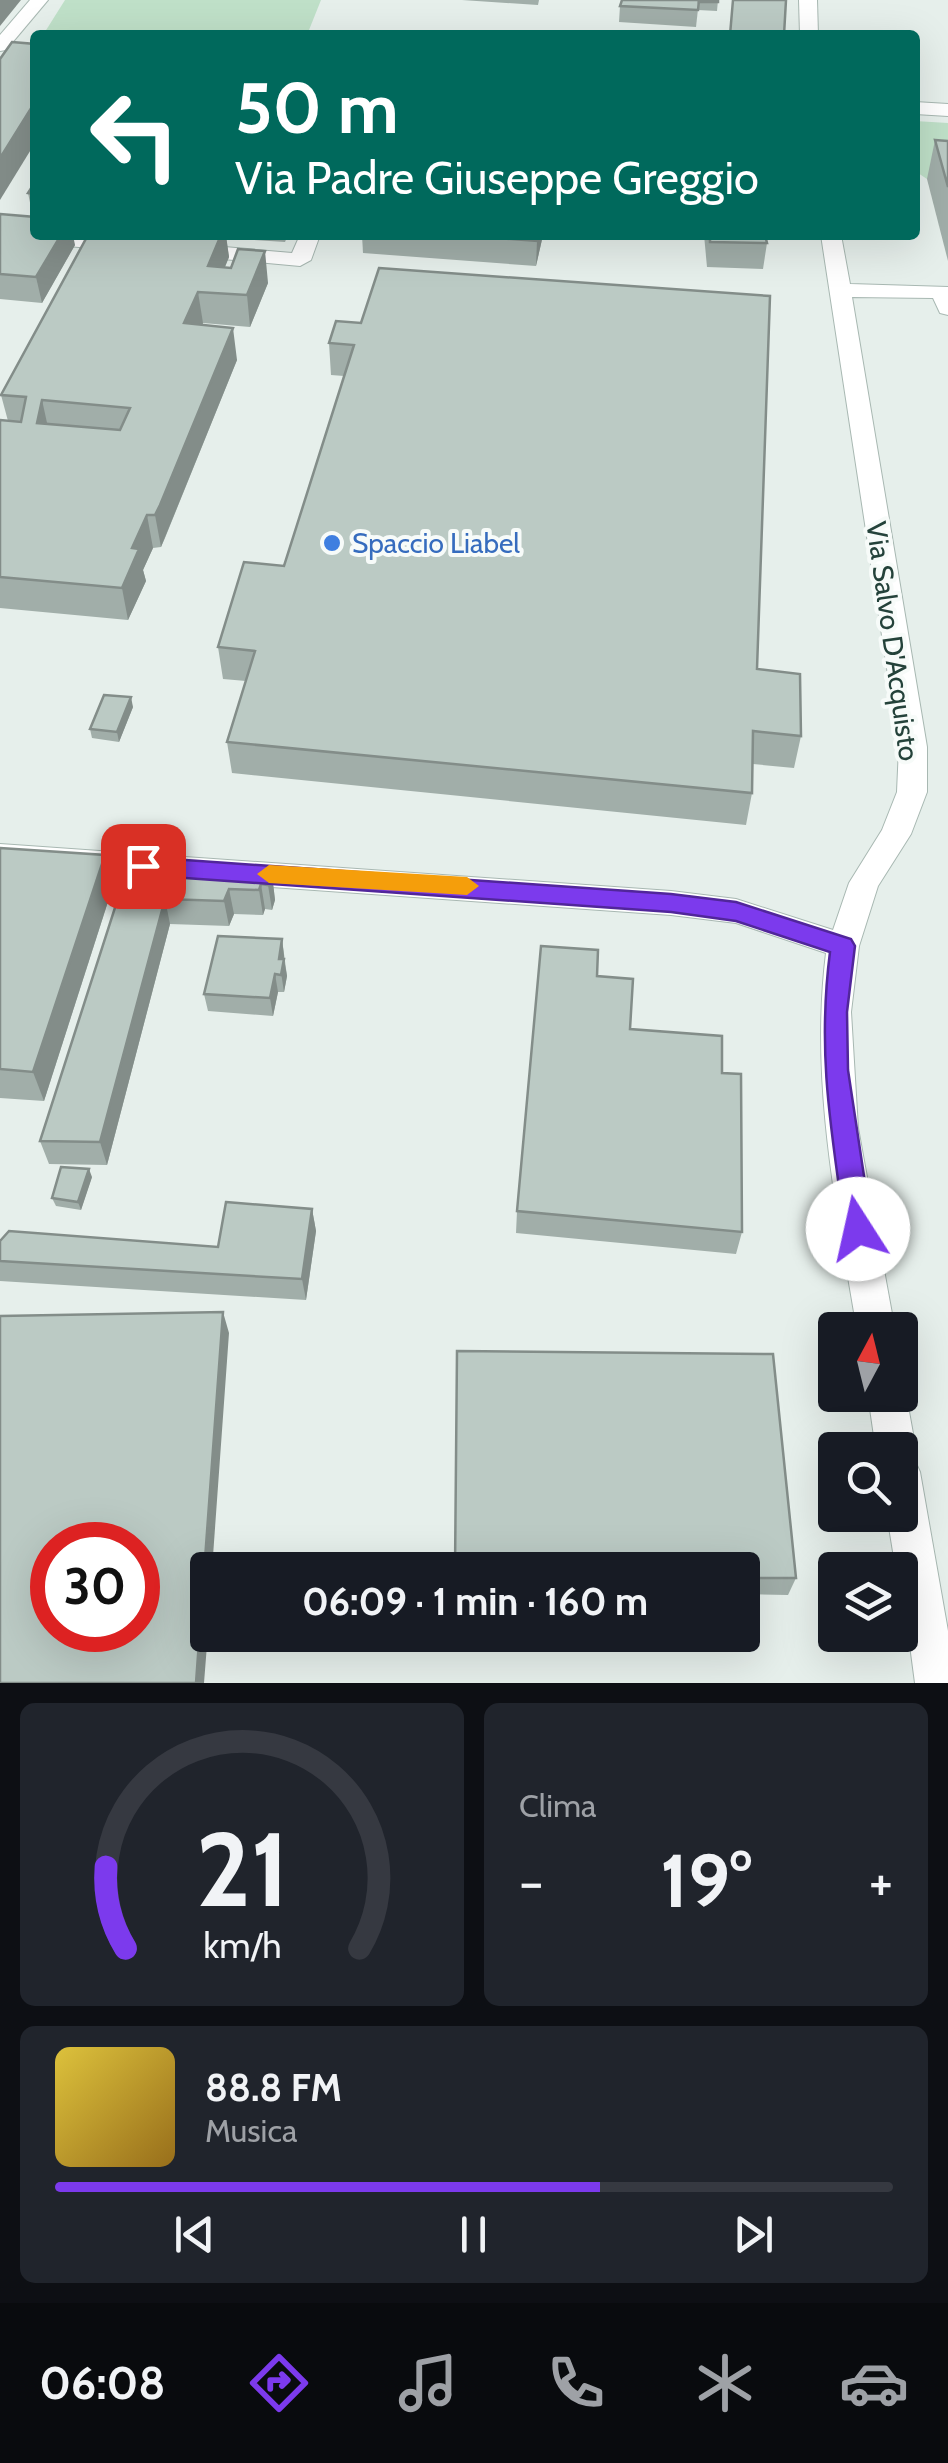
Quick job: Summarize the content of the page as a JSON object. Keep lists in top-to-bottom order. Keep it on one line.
{"streets":{"street":["Via Salvo D'Acquisto"]},"places":["Spaccio Liabel"],"north":"top","page":{"turn":["50 m","Via Padre Giuseppe Greggio"],"limit":"30","trip":"06:09 · 1 min · 160 m","tile":"Clima","heat":["−","19°","+"],"song":["88.8 FM","Musica"],"tabs":"06:08","gauge":["21","km/h"]}}
